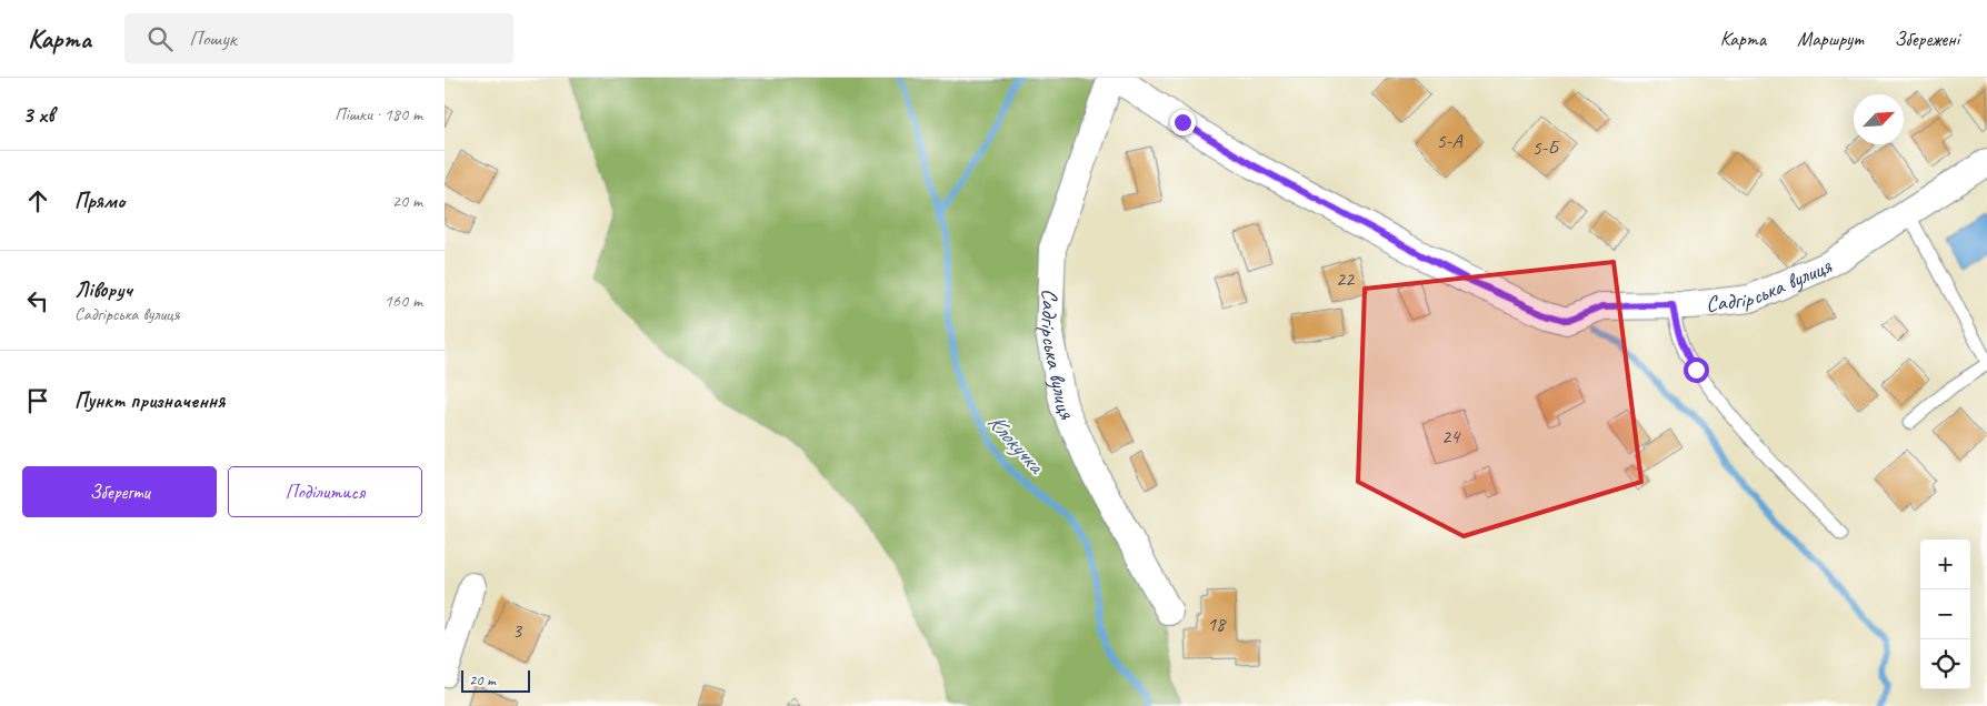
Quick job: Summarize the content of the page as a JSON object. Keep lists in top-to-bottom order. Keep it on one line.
{"streets":{"street":["Садгірська вулиця"]},"water":["Клокучка"],"house_numbers":["5-А","5-Б","22","24","18","3"],"scale_bar":"20 m","north":"top right","page":{"header":"Карта","search":"Пошук","nav":["Карта","Маршрут","Збережені"],"heading":["3 хв","Пішки · 180 m"],"list":[["Прямо","20 m"],["Ліворуч","Садгірська вулиця","160 m"],"Пункт призначення"],"buttons":["Зберегти","Поділитися"],"map_buttons":["+","−"],"scale":"20 m"}}
